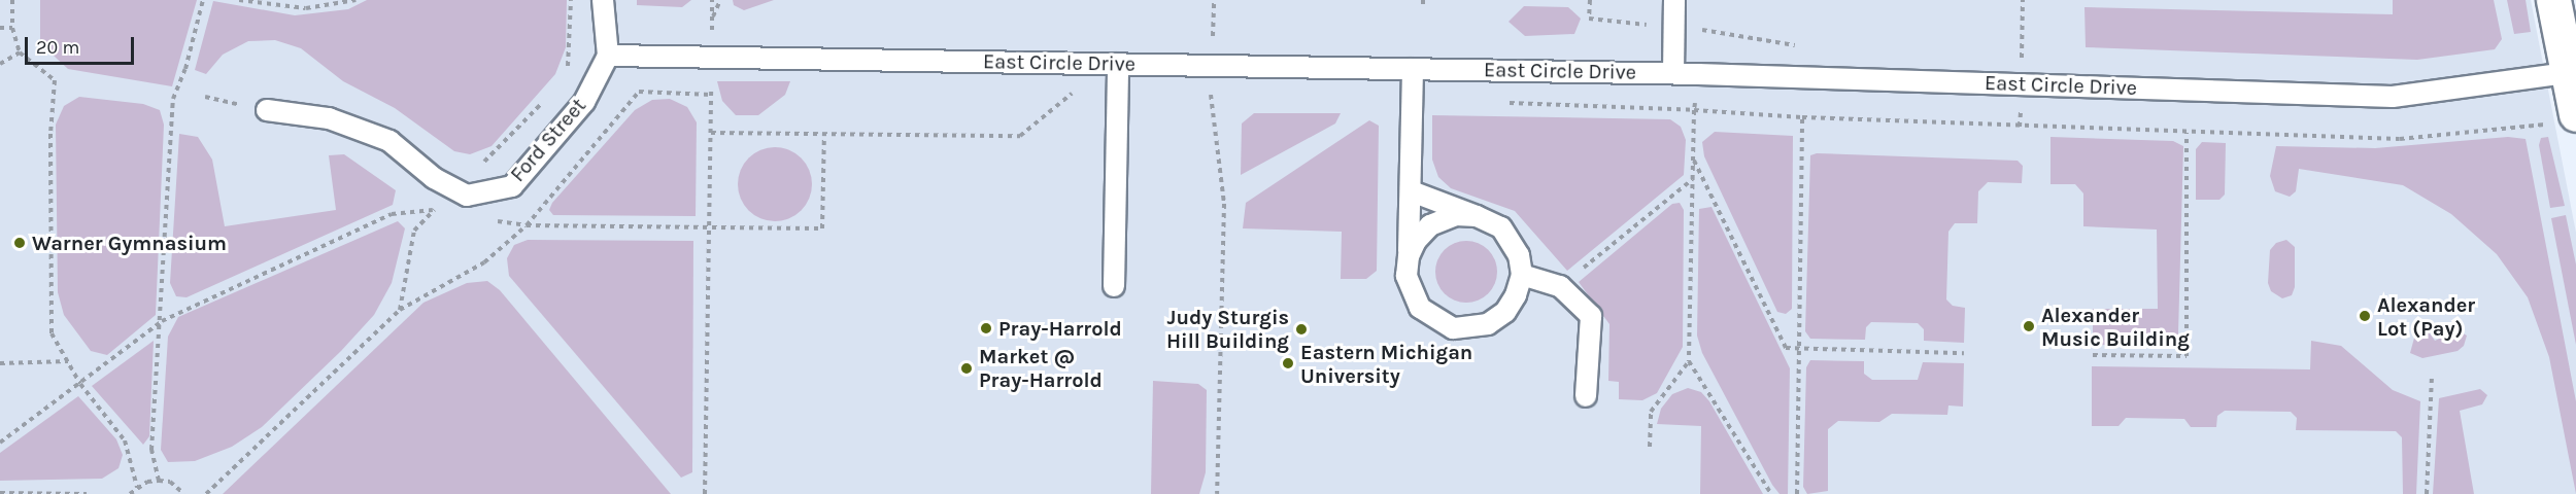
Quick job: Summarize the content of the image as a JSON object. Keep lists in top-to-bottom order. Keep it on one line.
{"streets":{"lane":["East Circle Drive","Ford Street"]},"crossings":[["East Circle Drive","Ford Street"]],"places":["Warner Gymnasium","Alexander Lot (Pay)","Alexander Music Building","Pray-Harrold","Judy Sturgis Hill Building","Eastern Michigan University","Market @ Pray-Harrold"],"scale_bar":"20 m"}
